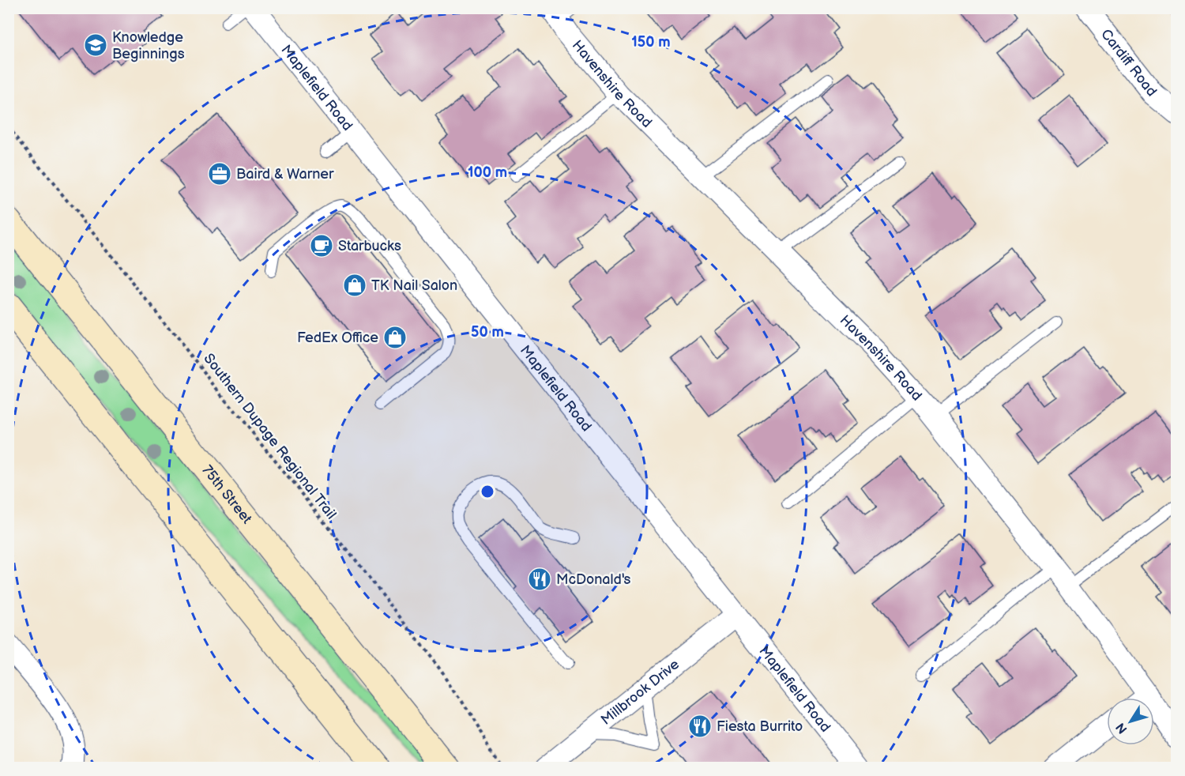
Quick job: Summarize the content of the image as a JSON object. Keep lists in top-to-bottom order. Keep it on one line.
{"streets":{"main road":["75th Street"],"street":["Cardiff Road","Havenshire Road","Maplefield Road","Millbrook Drive"],"path":["Southern Dupage Regional Trail"]},"crossings":[["Maplefield Road","Millbrook Drive"]],"places":{"school or university":["Knowledge Beginnings"],"office":["Baird & Warner"],"cafe":["Starbucks"],"shop":["TK Nail Salon","FedEx Office"],"restaurant":["McDonald's","Fiesta Burrito"]},"north":"bottom left","rings":["150 m","100 m","50 m"]}
